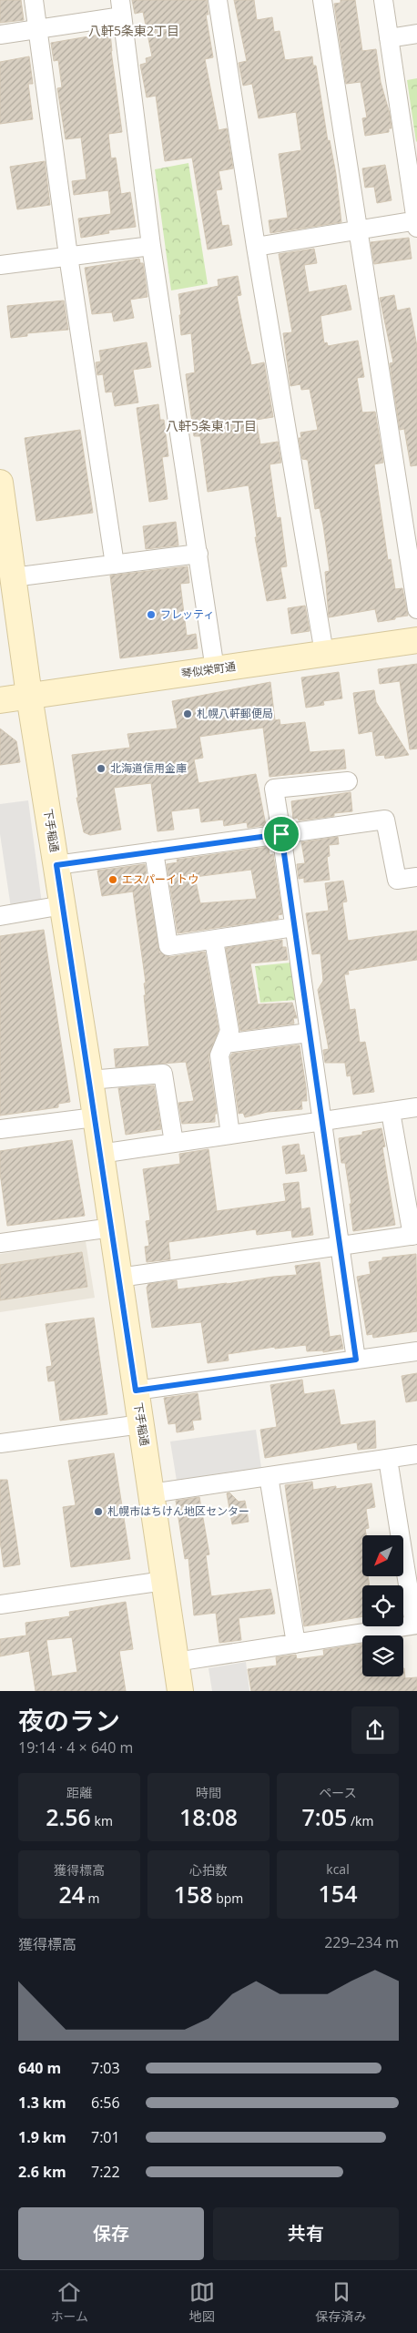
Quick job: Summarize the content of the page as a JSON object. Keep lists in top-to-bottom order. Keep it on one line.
{"streets":{"main road":["琴似栄町通","下手稲通"]},"crossings":[["琴似栄町通","下手稲通"]],"districts":["八軒5条東2丁目","八軒5条東1丁目"],"places":["フレッティ","札幌八軒郵便局","北海道信用金庫","エスパーイトウ","札幌市はちけん地区センター"],"north":"bottom left","page":{"heading":["夜のラン","19:14 · 4 × 640 m"],"stats":[["距離","2.56 km"],["時間","18:08"],["ペース","7:05 /km"],["獲得標高","24 m"],["心拍数","158 bpm"],["kcal","154"]],"chart":["獲得標高","229–234 m"],"list":[{"name":"640 m","note":"7:03"},{"name":"1.3 km","note":"6:56"},{"name":"1.9 km","note":"7:01"},{"name":"2.6 km","note":"7:22"}],"buttons":["保存","共有"],"tabs":["ホーム","地図","保存済み"]}}
